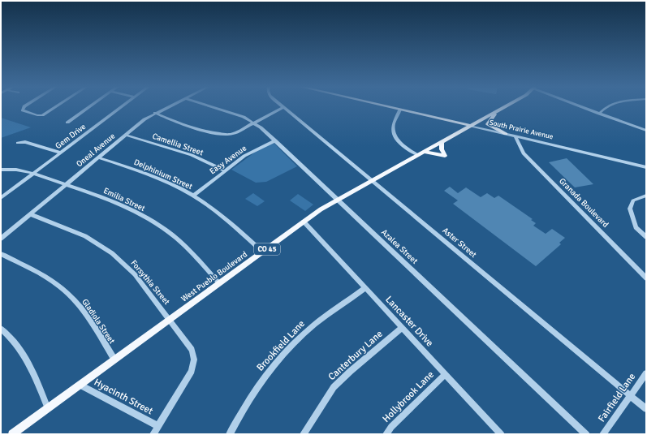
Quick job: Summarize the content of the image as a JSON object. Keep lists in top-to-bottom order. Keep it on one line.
{"streets":{"main road":["South Prairie Avenue","CO 45","West Pueblo Boulevard"],"street":["Gem Drive","Camellia Street","Oneal Avenue","Easy Avenue","Delphinium Street","Emilia Street","Granada Boulevard","Aster Street","Azalea Street","Forsythia Street","Gladiola Street","Lancaster Drive","Brookfield Lane","Canterbury Lane","Hyacinth Street","Hollybrook Lane","Fairfield Lane"]},"crossings":[["South Prairie Avenue","Granada Boulevard"],["South Prairie Avenue","West Pueblo Boulevard"],["Gem Drive","Emilia Street"],["Camellia Street","Oneal Avenue"],["Camellia Street","Easy Avenue"],["Oneal Avenue","Delphinium Street"],["Oneal Avenue","Emilia Street"],["Oneal Avenue","Forsythia Street"],["Easy Avenue","Delphinium Street"],["Easy Avenue","Azalea Street"],["Delphinium Street","West Pueblo Boulevard"],["Emilia Street","West Pueblo Boulevard"],["Aster Street","West Pueblo Boulevard"],["Aster Street","Fairfield Lane"],["Azalea Street","West Pueblo Boulevard"],["West Pueblo Boulevard","Forsythia Street"],["West Pueblo Boulevard","Gladiola Street"],["West Pueblo Boulevard","Lancaster Drive"],["West Pueblo Boulevard","Hyacinth Street"],["Forsythia Street","Hyacinth Street"],["Lancaster Drive","Brookfield Lane"],["Lancaster Drive","Canterbury Lane"],["Lancaster Drive","Hollybrook Lane"]]}
